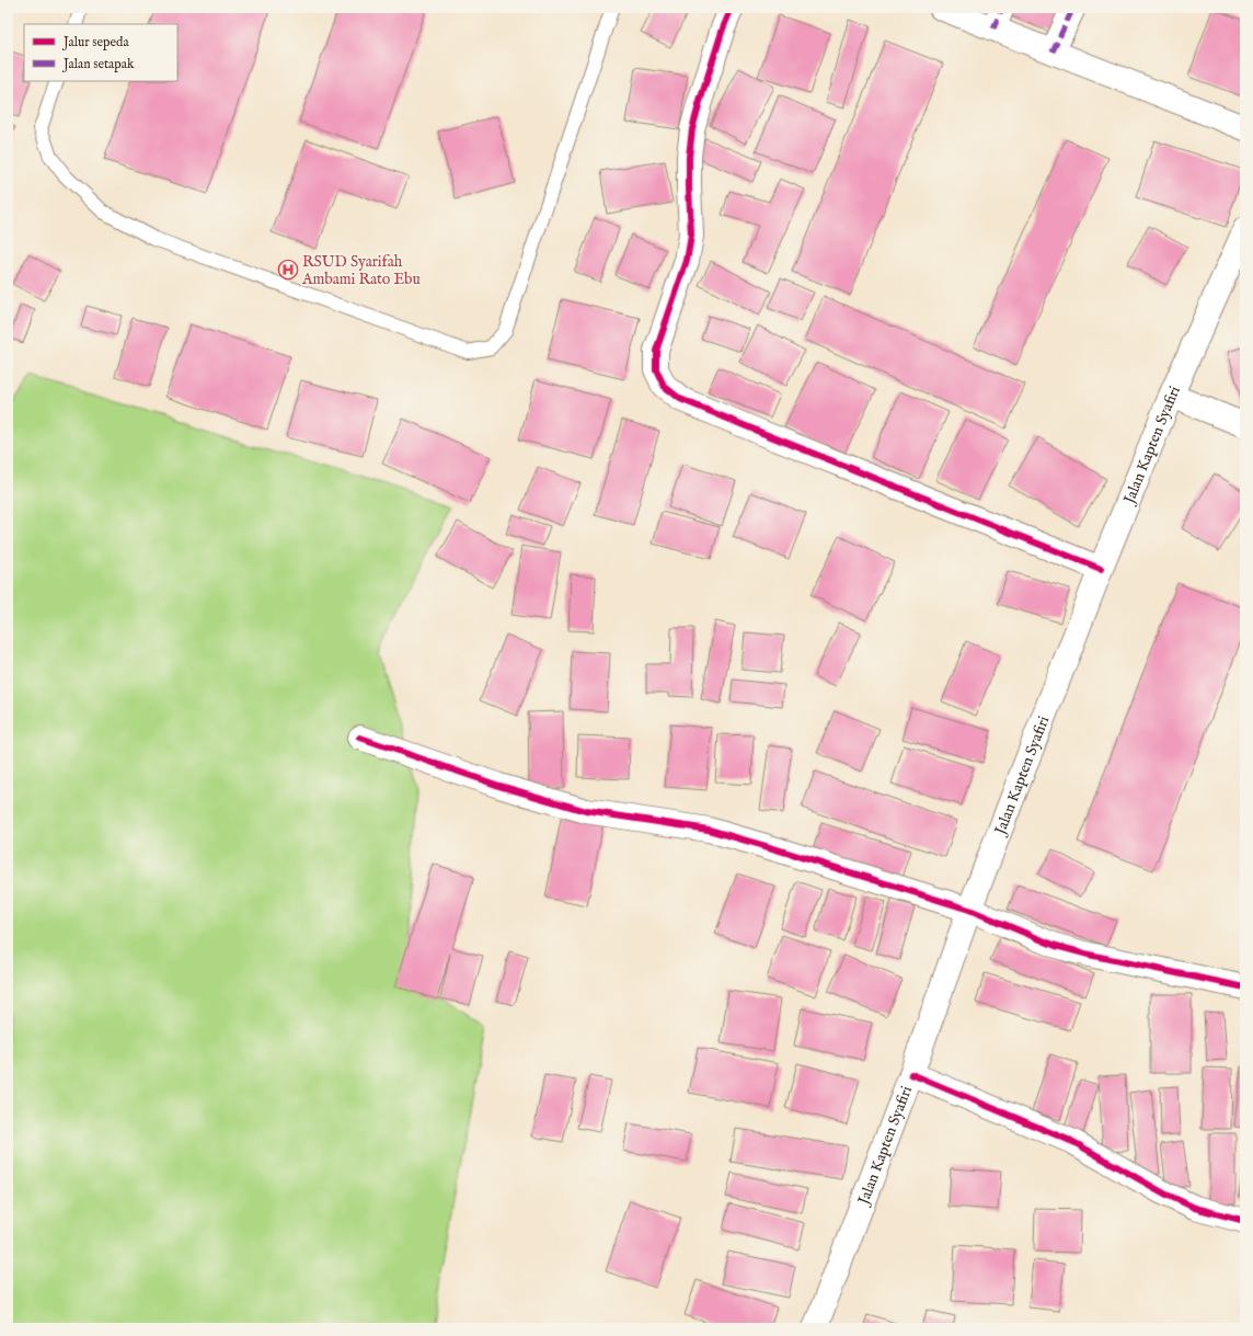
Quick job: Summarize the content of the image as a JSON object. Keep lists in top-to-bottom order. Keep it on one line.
{"streets":{"main road":["Jalan Kapten Syafiri"]},"places":{"hospital":["RSUD Syarifah Ambami Rato Ebu"]},"legend":["Jalur sepeda","Jalan setapak"]}
